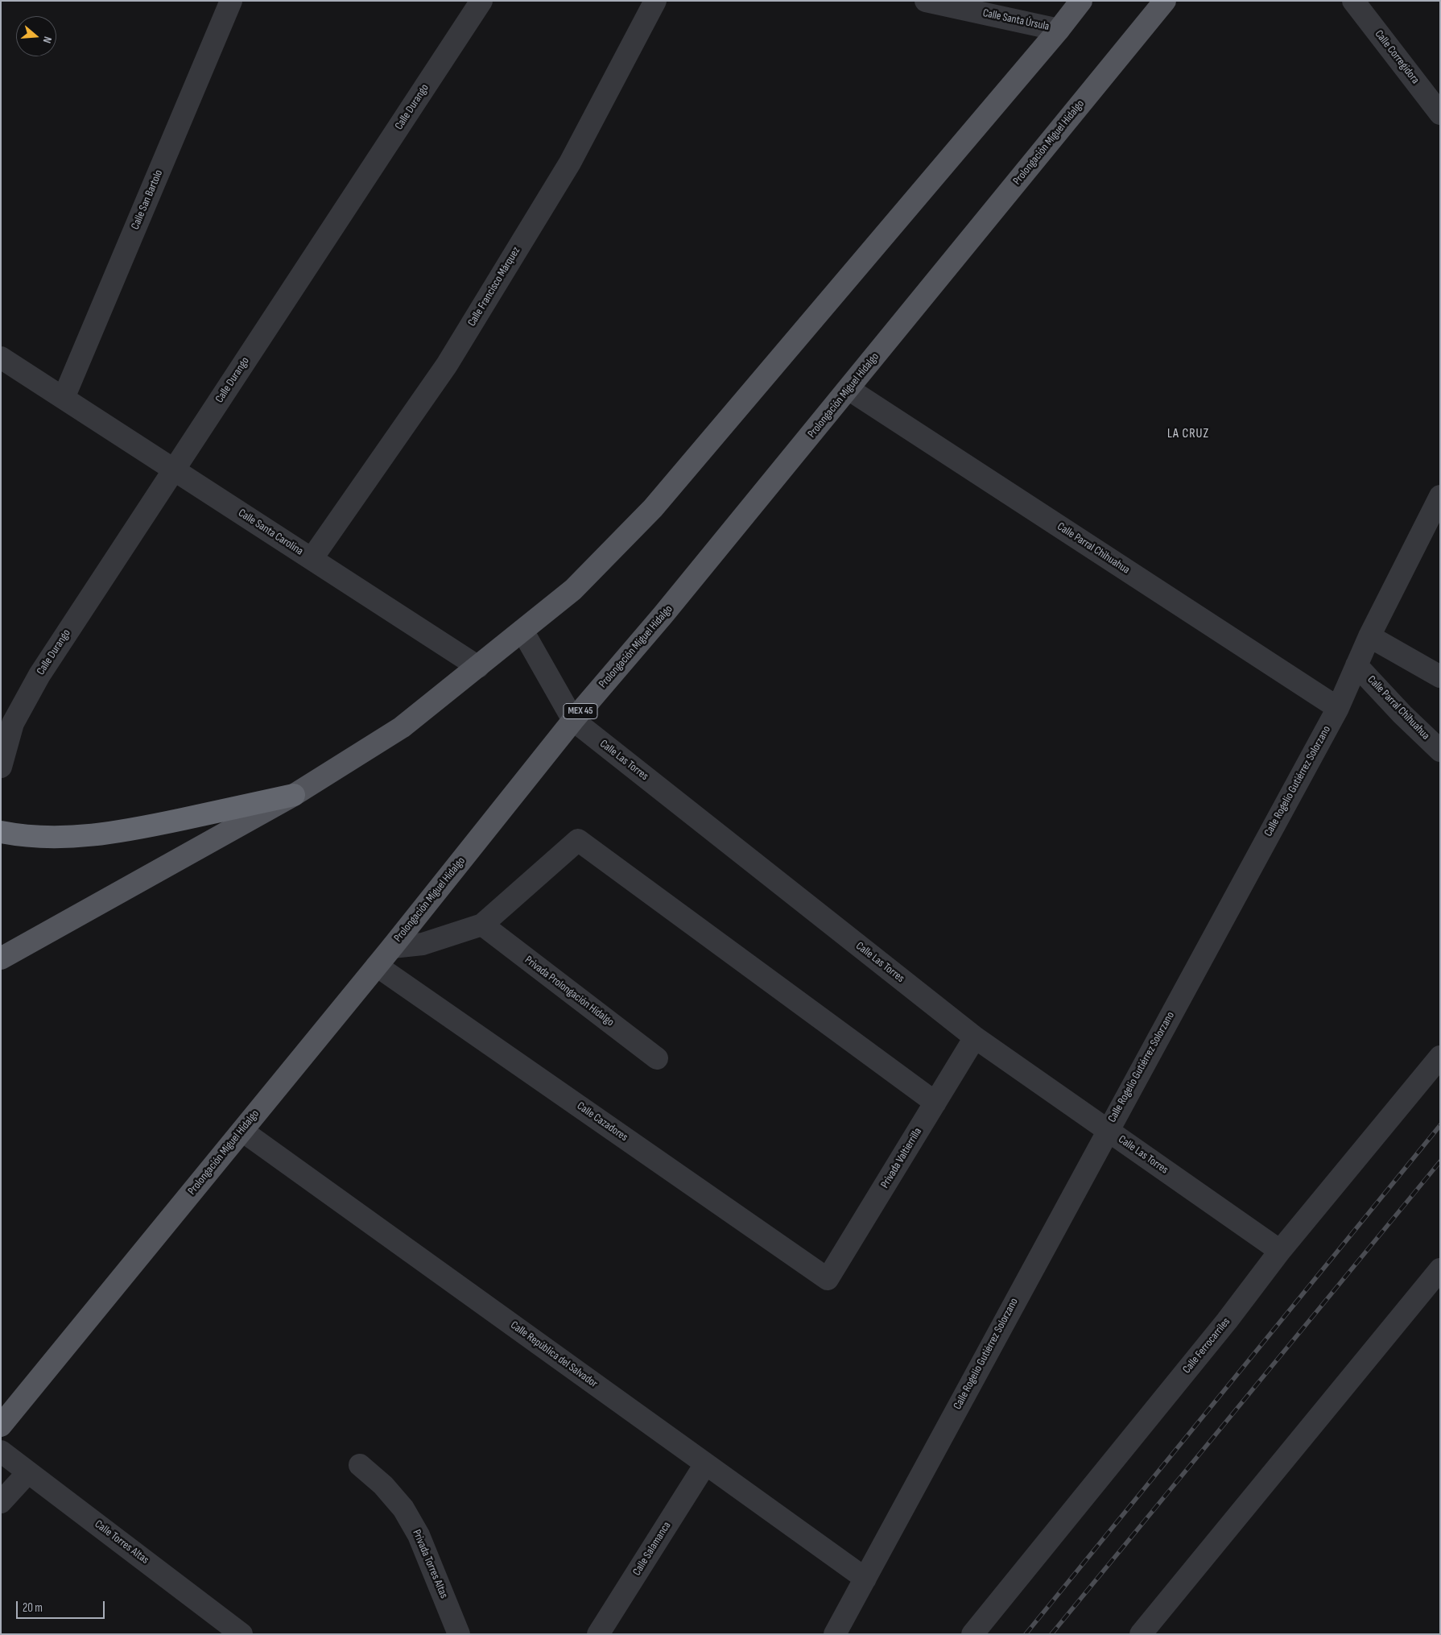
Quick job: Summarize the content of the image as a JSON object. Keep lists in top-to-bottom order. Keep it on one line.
{"streets":{"main road":["Prolongación Miguel Hidalgo","MEX 45"],"street":["Calle Santa Úrsula","Calle Corregidora","Calle Durango","Calle San Bartolo","Calle Francisco Márquez","Calle Santa Carolina","Calle Parral Chihuahua","Calle Las Torres","Calle Rogelio Gutiérrez Solorzano","Privada Prolongación Hidalgo","Calle Cazadores","Privada Valtierrilla","Calle Ferrocarriles","Calle República del Salvador","Calle Torres Altas","Calle Salamanca","Privada Torres Altas"]},"crossings":[["Calle Durango","Calle Santa Carolina"],["Prolongación Miguel Hidalgo","Calle Parral Chihuahua"],["Prolongación Miguel Hidalgo","Calle Las Torres"],["Prolongación Miguel Hidalgo","Calle Cazadores"],["Prolongación Miguel Hidalgo","Calle República del Salvador"],["Calle San Bartolo","Calle Santa Carolina"],["Calle Francisco Márquez","Calle Santa Carolina"],["Calle Parral Chihuahua","Calle Rogelio Gutiérrez Solorzano"],["Calle Las Torres","Calle Rogelio Gutiérrez Solorzano"],["Calle Las Torres","Privada Valtierrilla"],["Calle Las Torres","Calle Ferrocarriles"],["Calle Rogelio Gutiérrez Solorzano","Calle República del Salvador"],["Calle Cazadores","Privada Valtierrilla"],["Calle República del Salvador","Calle Salamanca"]],"districts":["LA CRUZ"],"scale_bar":"20 m","north":"right"}
